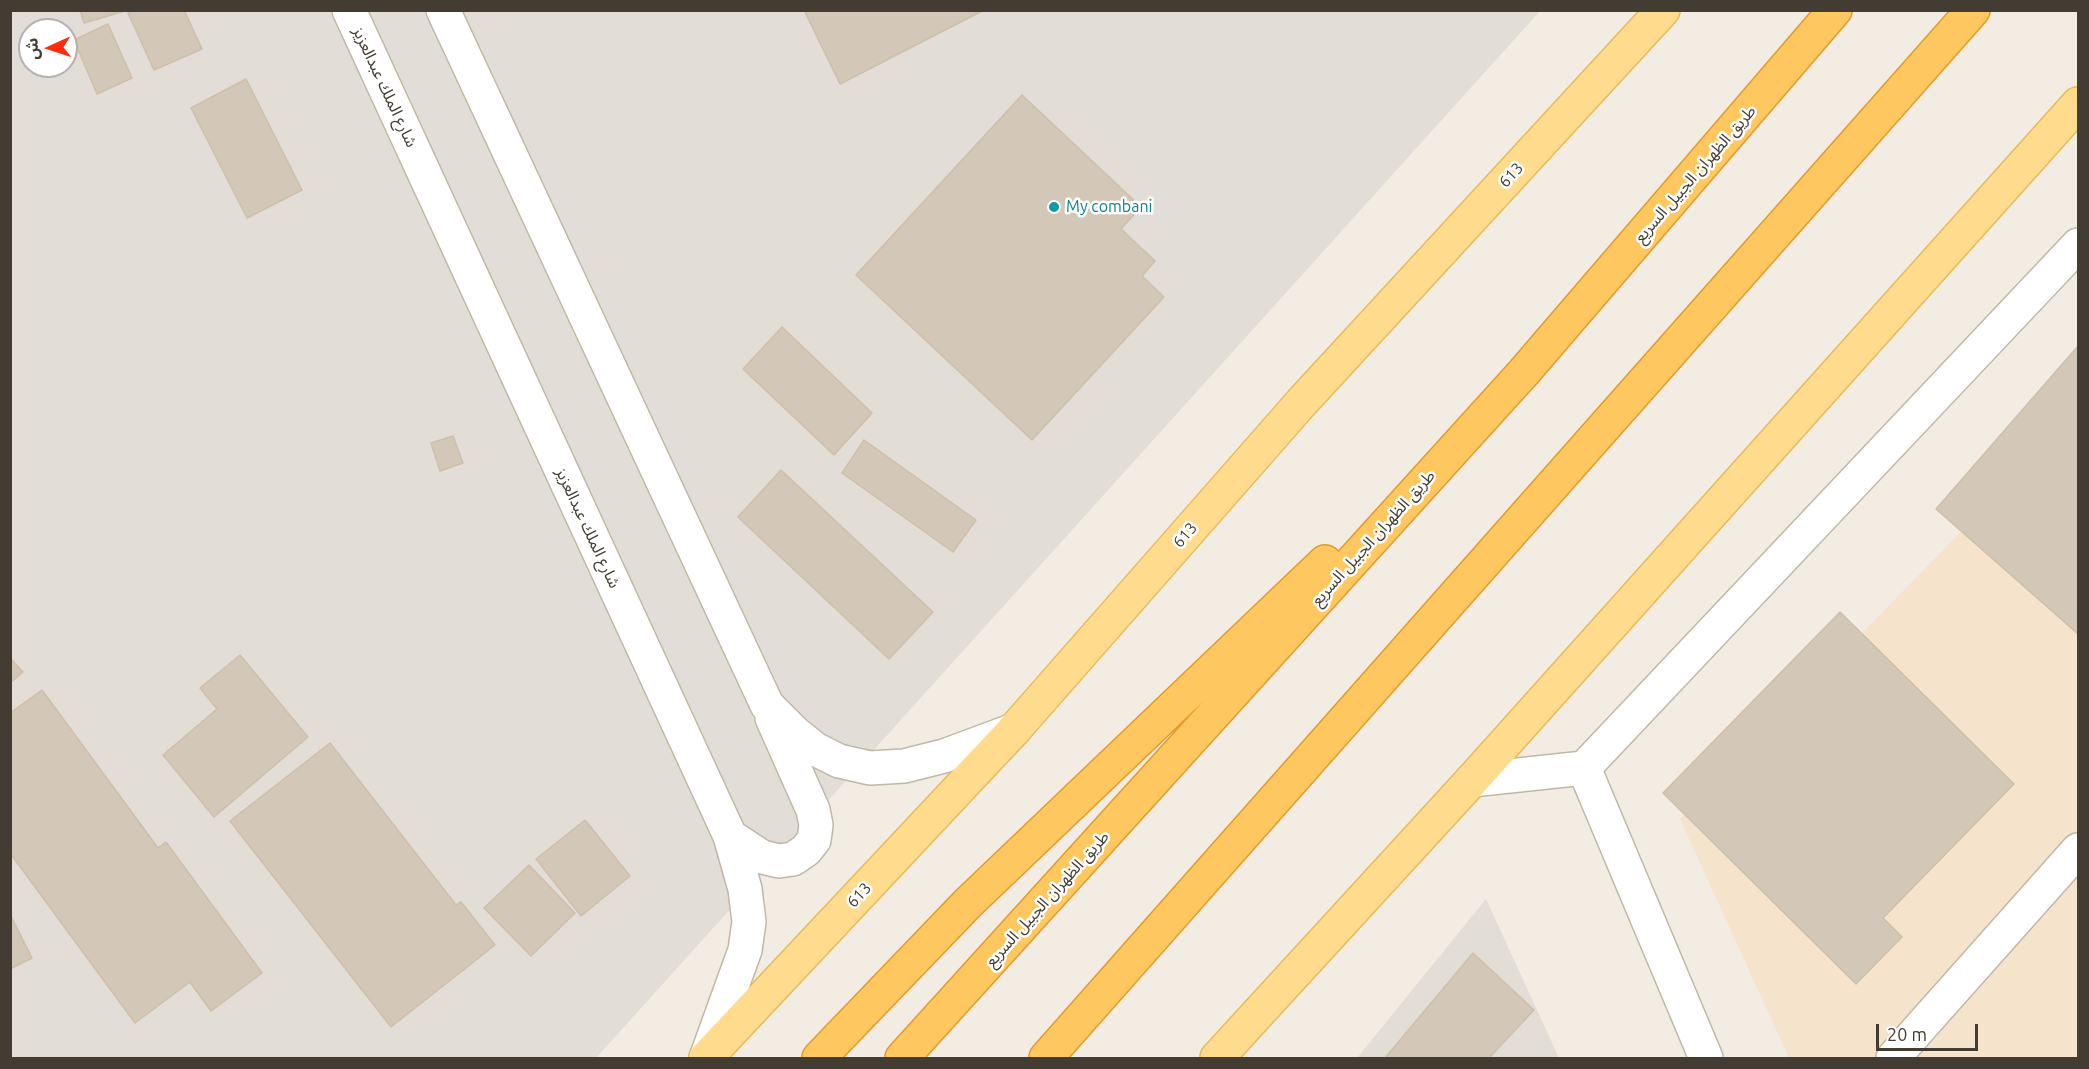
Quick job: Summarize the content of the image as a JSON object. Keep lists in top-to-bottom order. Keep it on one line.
{"streets":{"highway":["طريق الظهران الجبيل السريع"],"main road":["613"],"street":["شارع الملك عبدالعزيز"]},"crossings":[["شارع الملك عبدالعزيز","613"]],"places":["My combani"],"scale_bar":"20 m","north":"left"}
